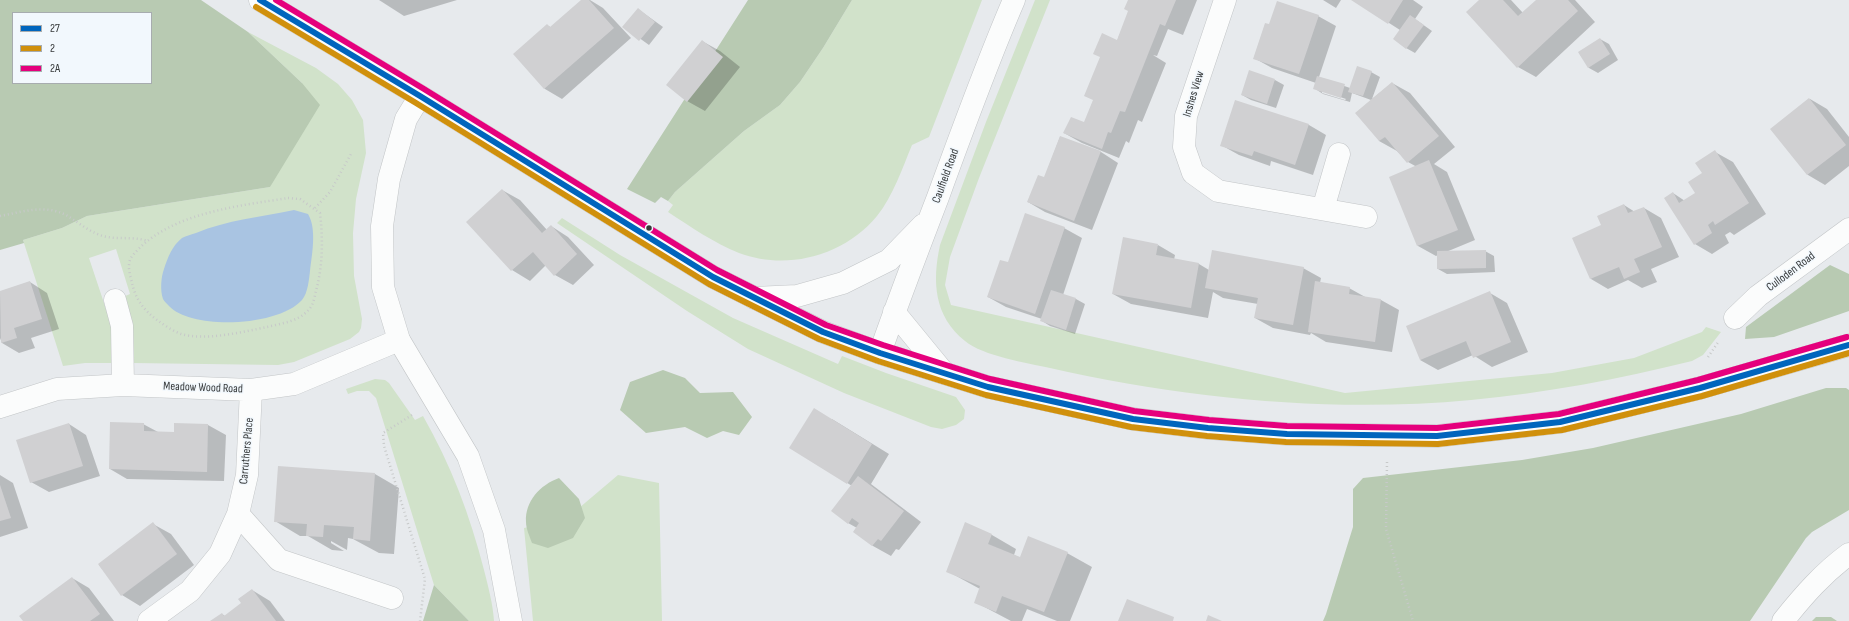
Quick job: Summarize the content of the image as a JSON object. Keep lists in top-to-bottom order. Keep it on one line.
{"streets":{"main road":["Inshes View","Caulfield Road","Culloden Road","Meadow Wood Road","Carruthers Place"]},"crossings":[["Meadow Wood Road","Carruthers Place"]],"lines":["transit line 27","transit line 2A","transit line 2"],"legend":["27","2","2A"]}
